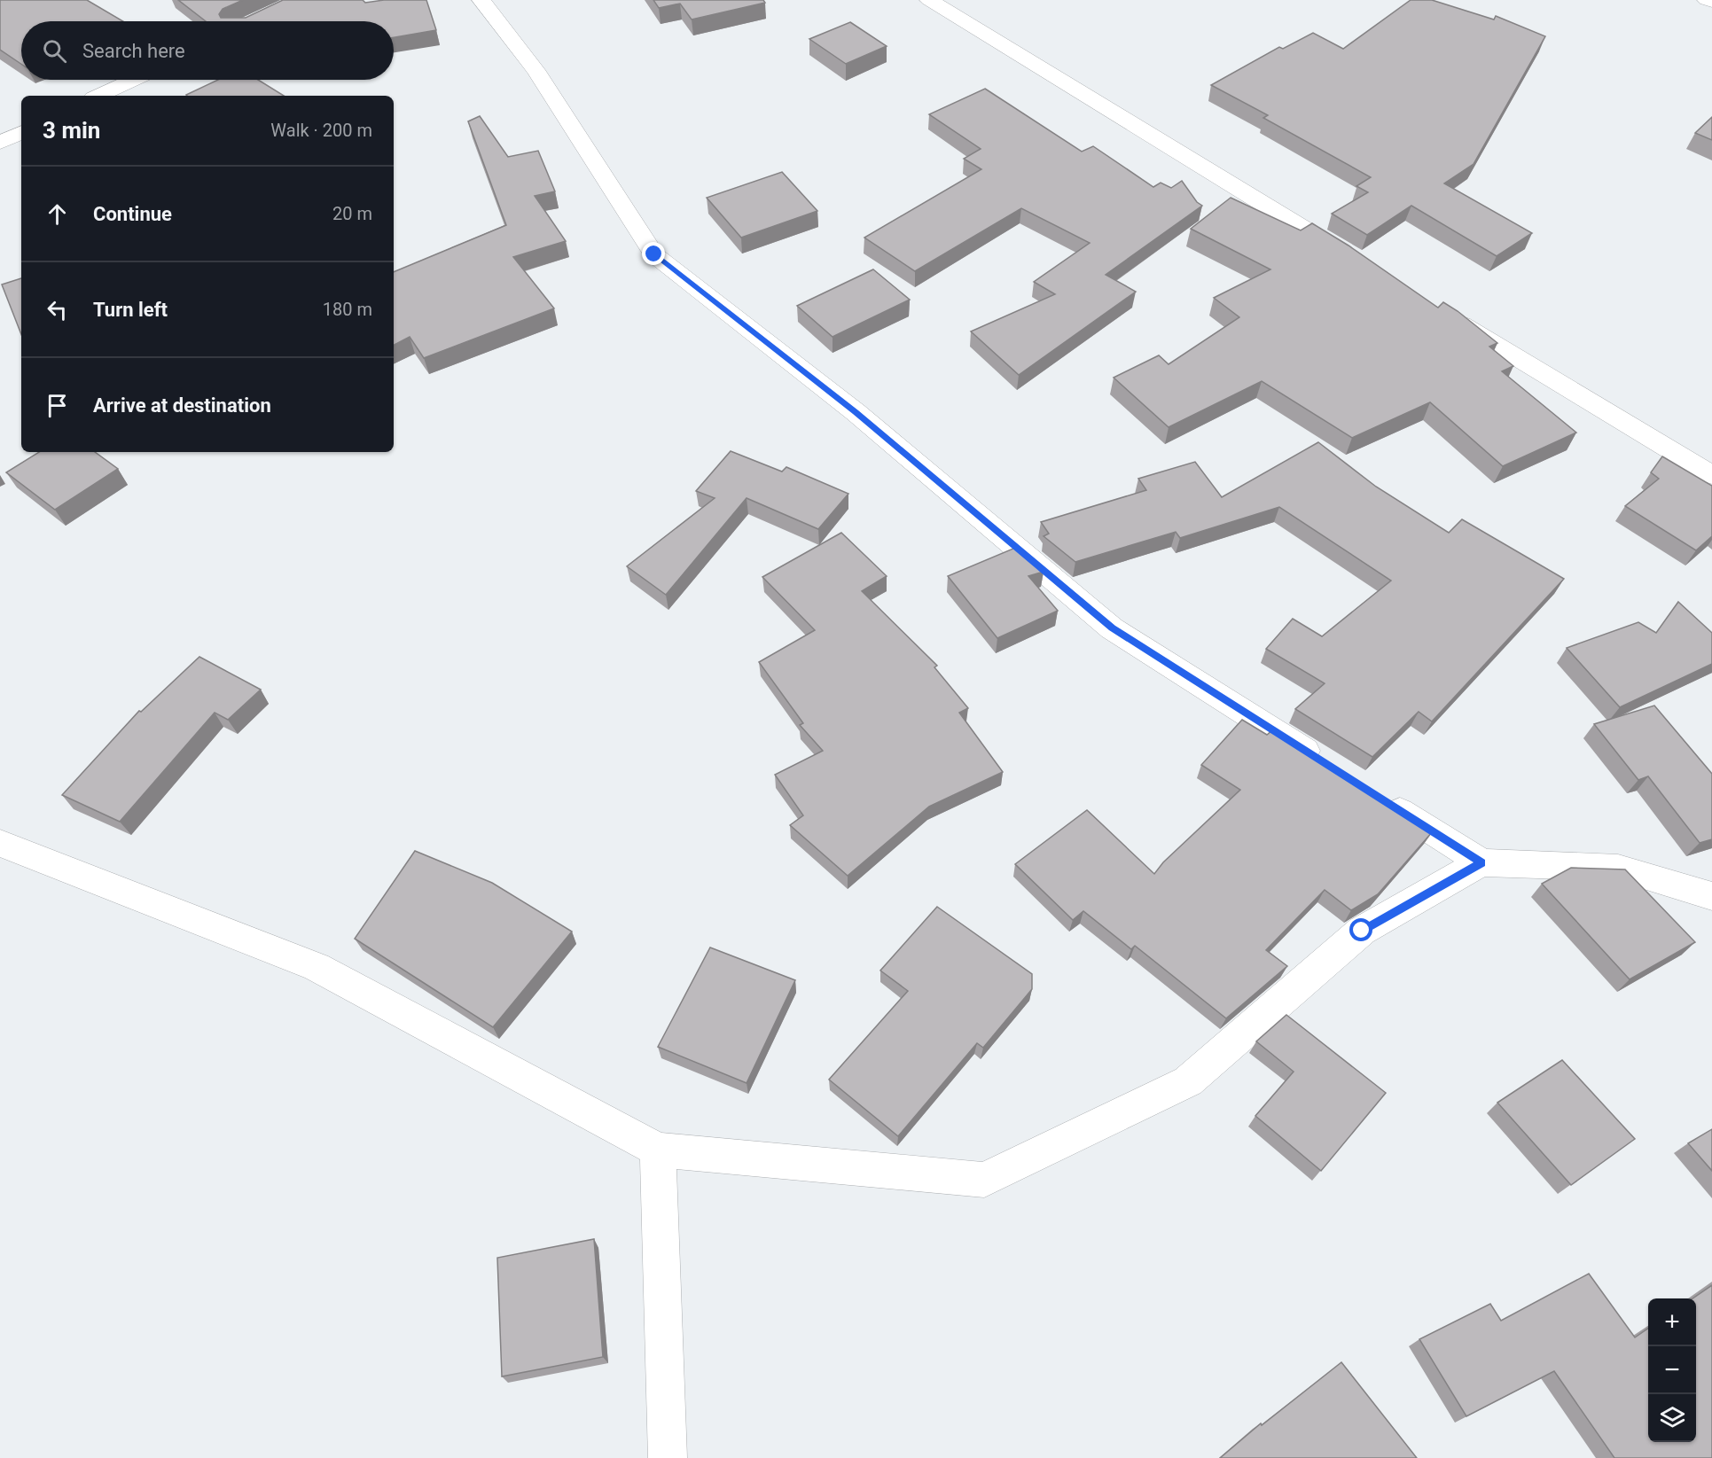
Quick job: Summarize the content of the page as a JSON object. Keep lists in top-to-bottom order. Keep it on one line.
{"page":{"search":"Search here","heading":["3 min","Walk · 200 m"],"list":[["Continue","20 m"],["Turn left","180 m"],"Arrive at destination"],"map_buttons":["+","−"]}}
